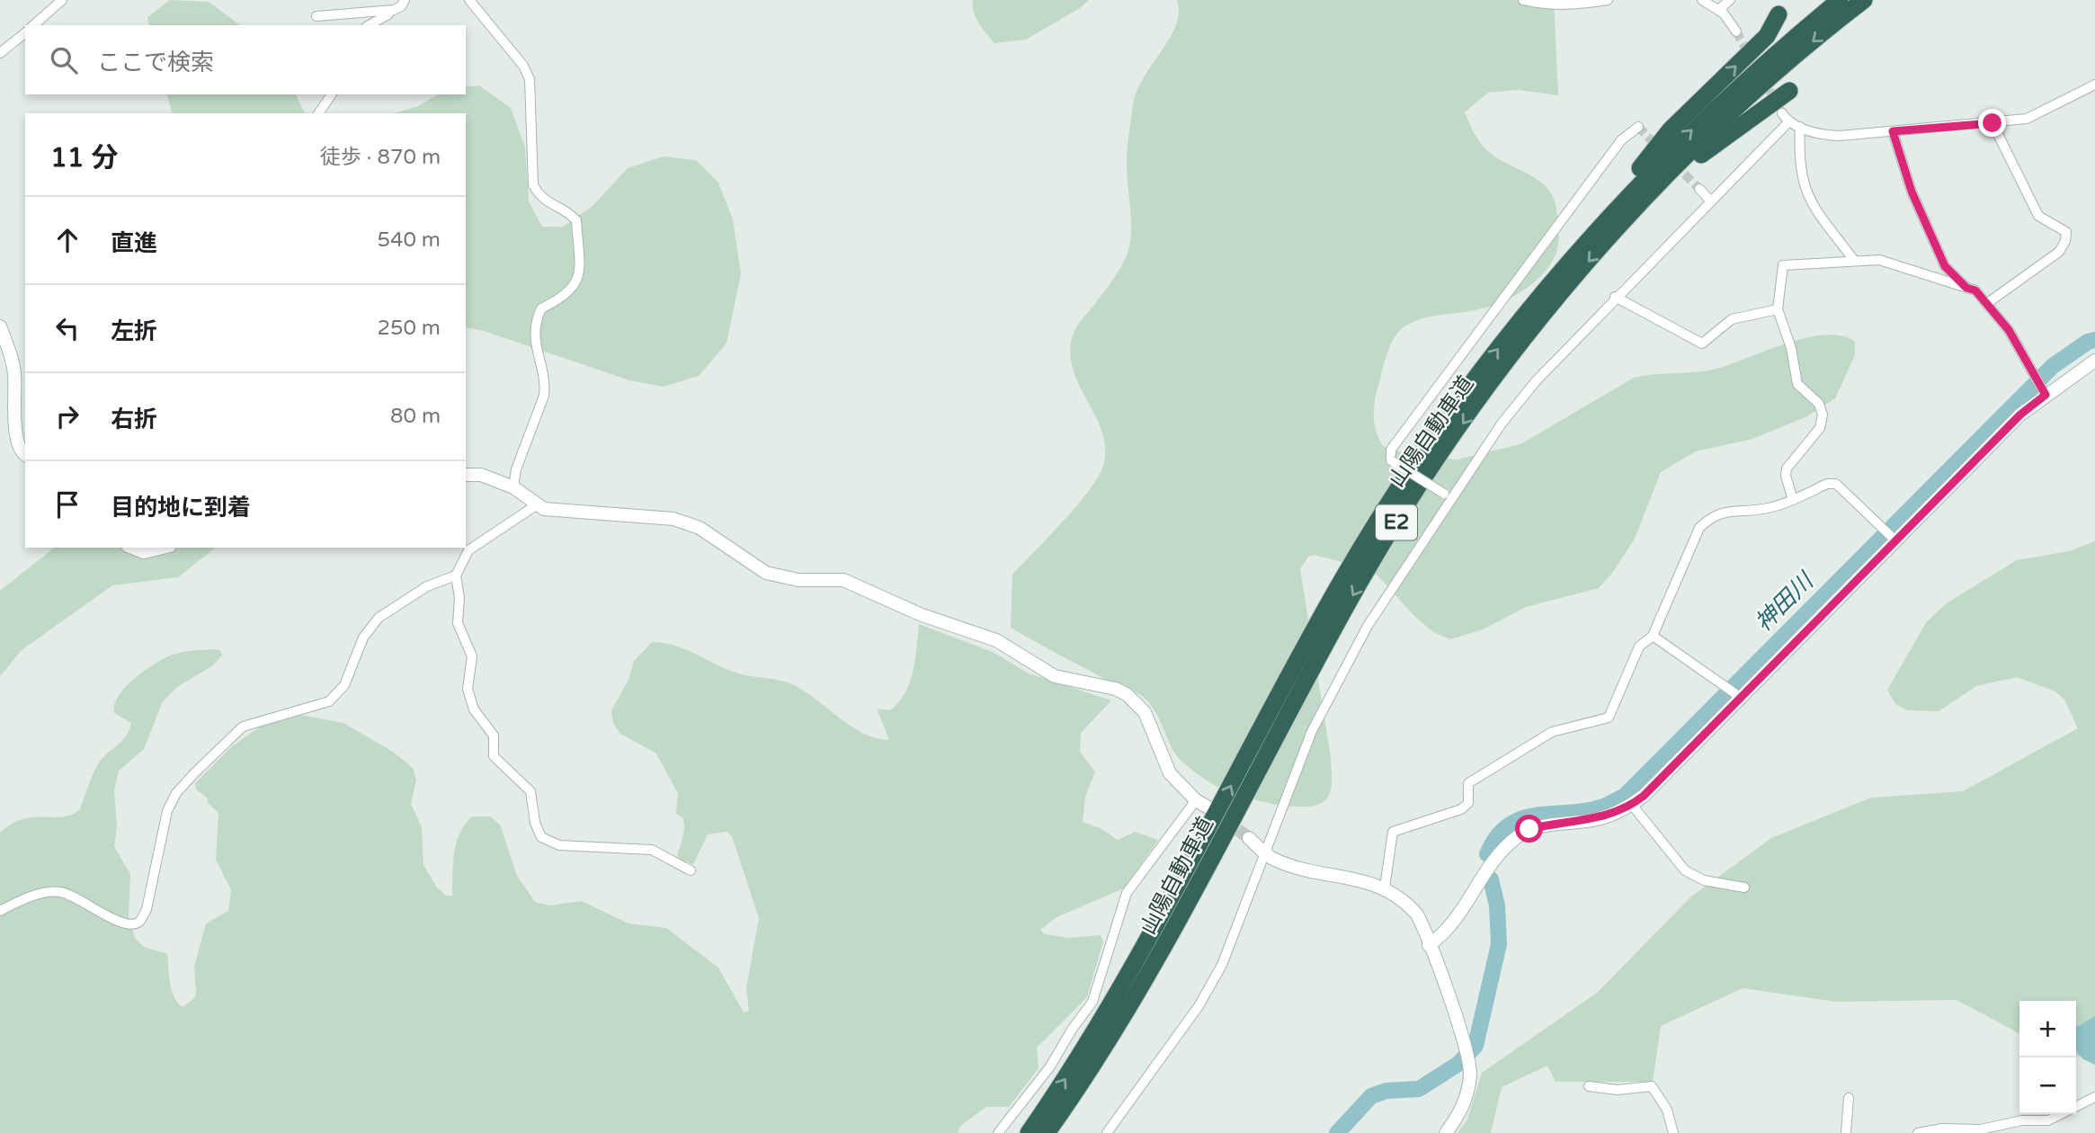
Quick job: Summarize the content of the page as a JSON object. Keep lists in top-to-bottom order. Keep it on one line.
{"streets":{"highway":["山陽自動車道","E2"]},"water":["神田川"],"page":{"search":"ここで検索","heading":["11 分","徒歩 · 870 m"],"list":[["直進","540 m"],["左折","250 m"],["右折","80 m"],"目的地に到着"],"map_buttons":["+","−"]}}
